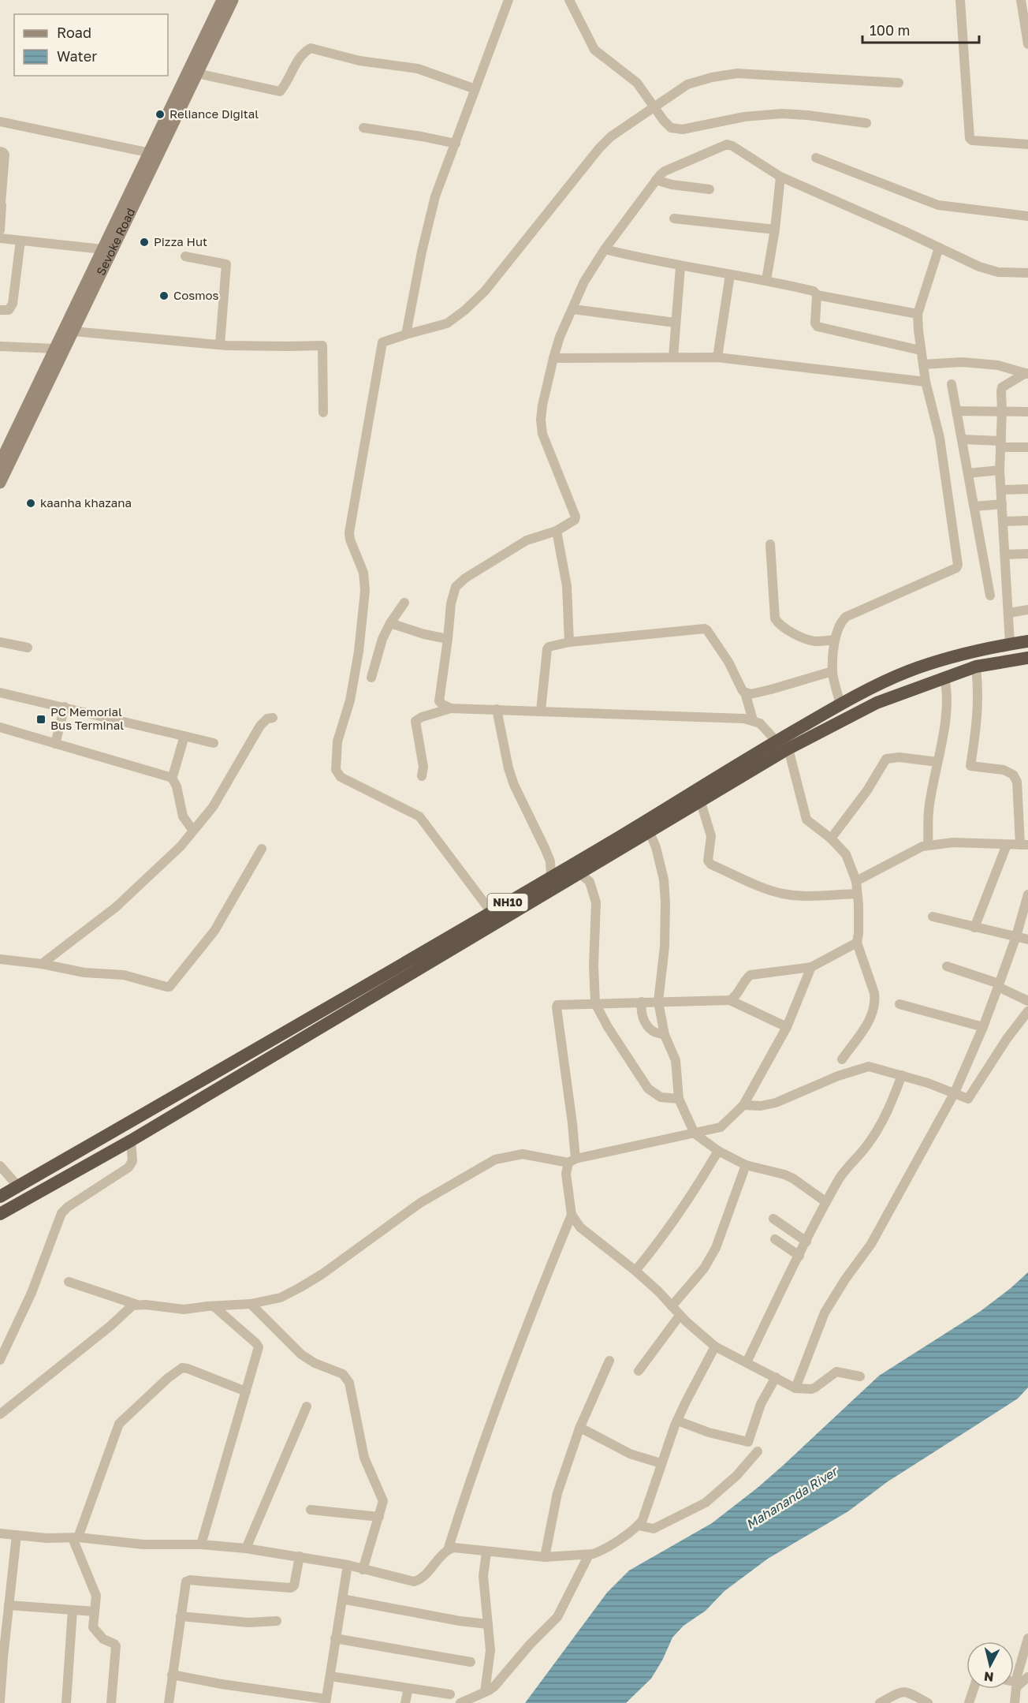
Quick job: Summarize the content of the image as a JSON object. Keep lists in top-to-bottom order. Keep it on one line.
{"streets":{"highway":["NH10"],"main road":["Sevoke Road"]},"water":["Mahananda River"],"places":{"other":["Reliance Digital","Pizza Hut","Cosmos","kaanha khazana"],"transit":["PC Memorial Bus Terminal"]},"legend":["Road","Water"],"scale_bar":"100 m","north":"bottom"}
